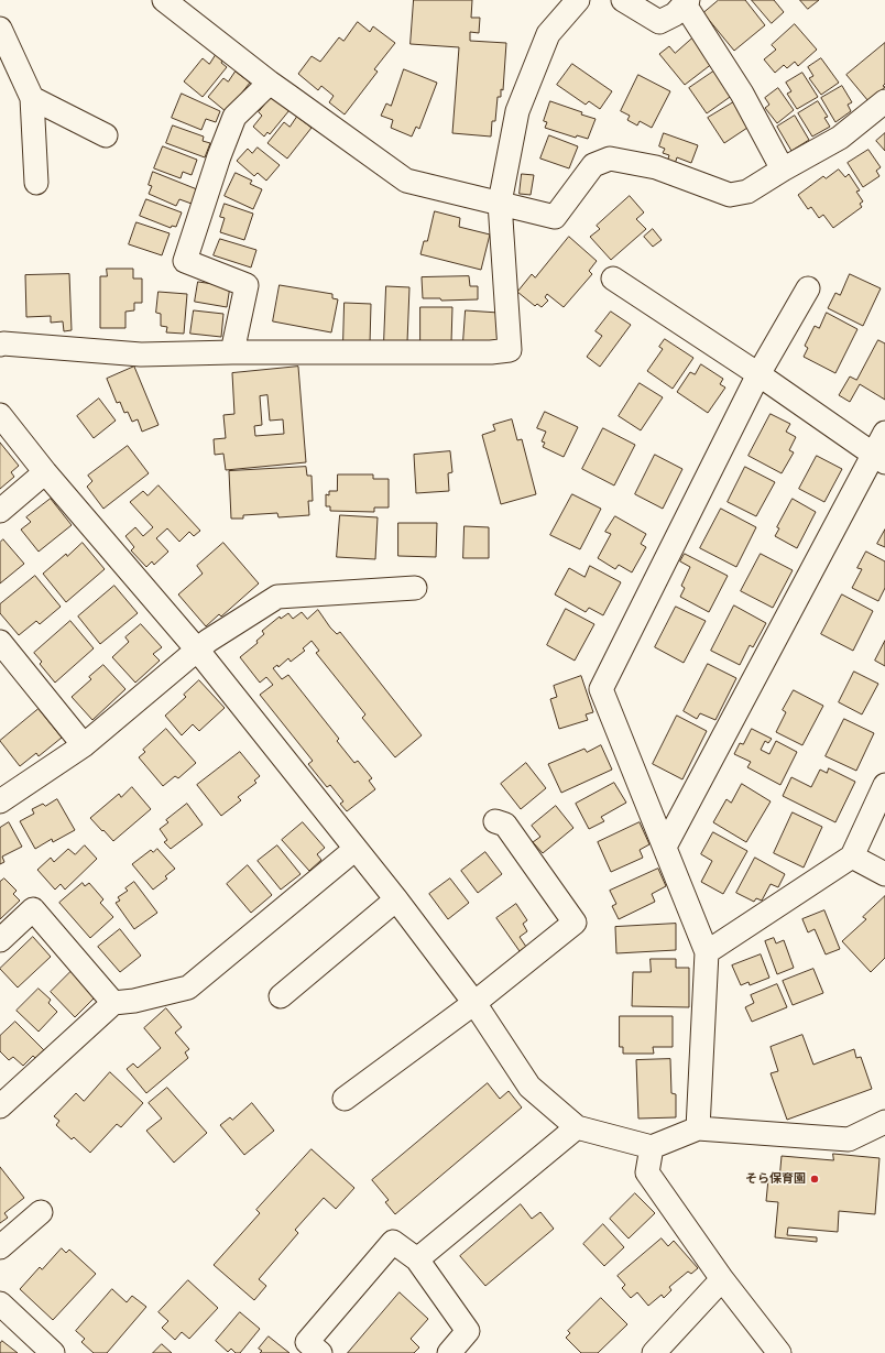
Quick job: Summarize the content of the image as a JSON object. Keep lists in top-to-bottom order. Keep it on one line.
{"places":["そら保育園"]}
